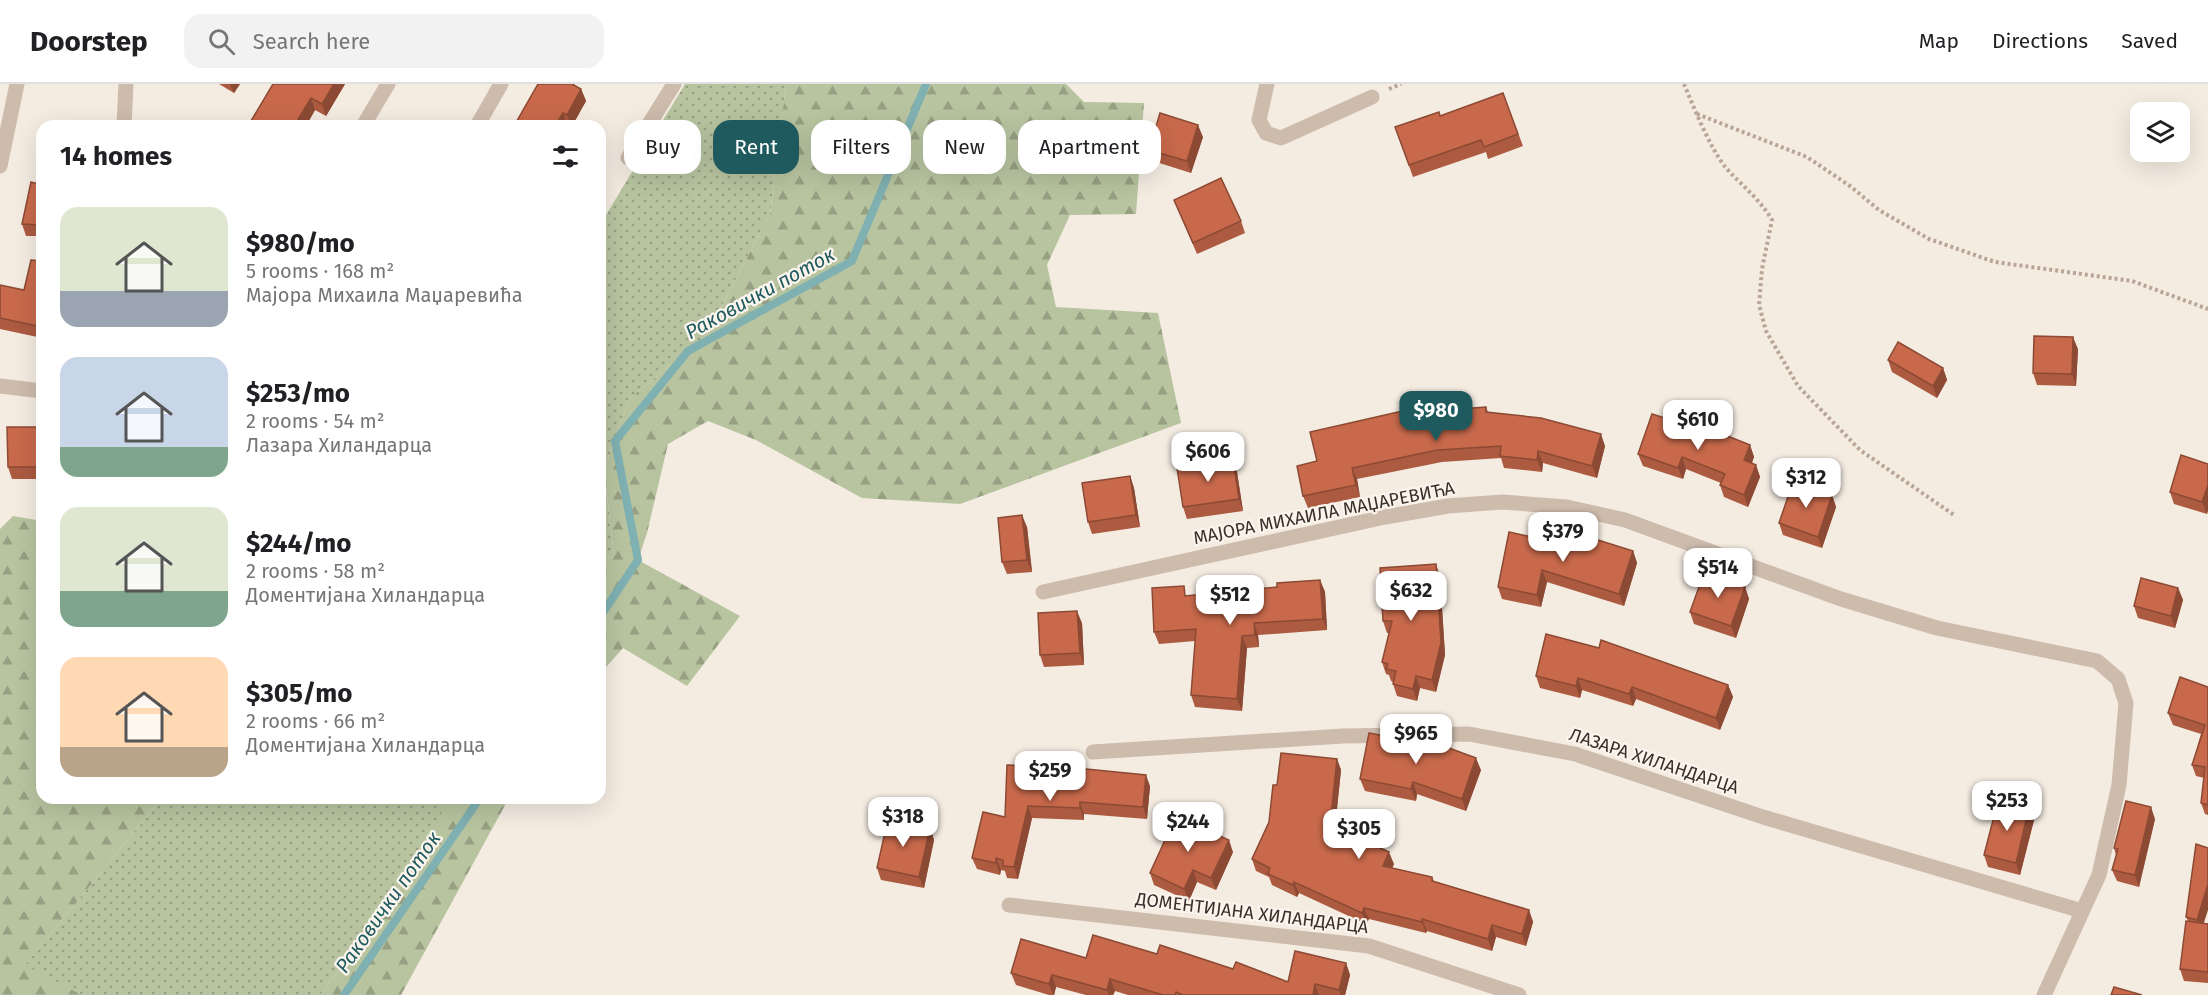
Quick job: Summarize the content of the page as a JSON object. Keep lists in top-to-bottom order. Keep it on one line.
{"streets":{"street":["МАЈОРА МИХАИЛА МАЏАРЕВИЋА","ЛАЗАРА ХИЛАНДАРЦА","ДОМЕНТИЈАНА ХИЛАНДАРЦА"]},"crossings":[["МАЈОРА МИХАИЛА МАЏАРЕВИЋА","ЛАЗАРА ХИЛАНДАРЦА"]],"water":["Раковички поток"],"page":{"header":"Doorstep","search":"Search here","nav":["Map","Directions","Saved"],"chip":["Buy","Rent","Filters","New","Apartment"],"heading":"14 homes","list":[{"name":"$980/mo","note":"5 rooms · 168 m² · Мајора Михаила Маџаревића"},{"name":"$253/mo","note":"2 rooms · 54 m² · Лазара Хиландарца"},{"name":"$244/mo","note":"2 rooms · 58 m² · Доментијана Хиландарца"},{"name":"$305/mo","note":"2 rooms · 66 m² · Доментијана Хиландарца"}],"price":["$980","$610","$606","$312","$379","$514","$632","$512","$965","$259","$253","$318","$244","$305"]}}
